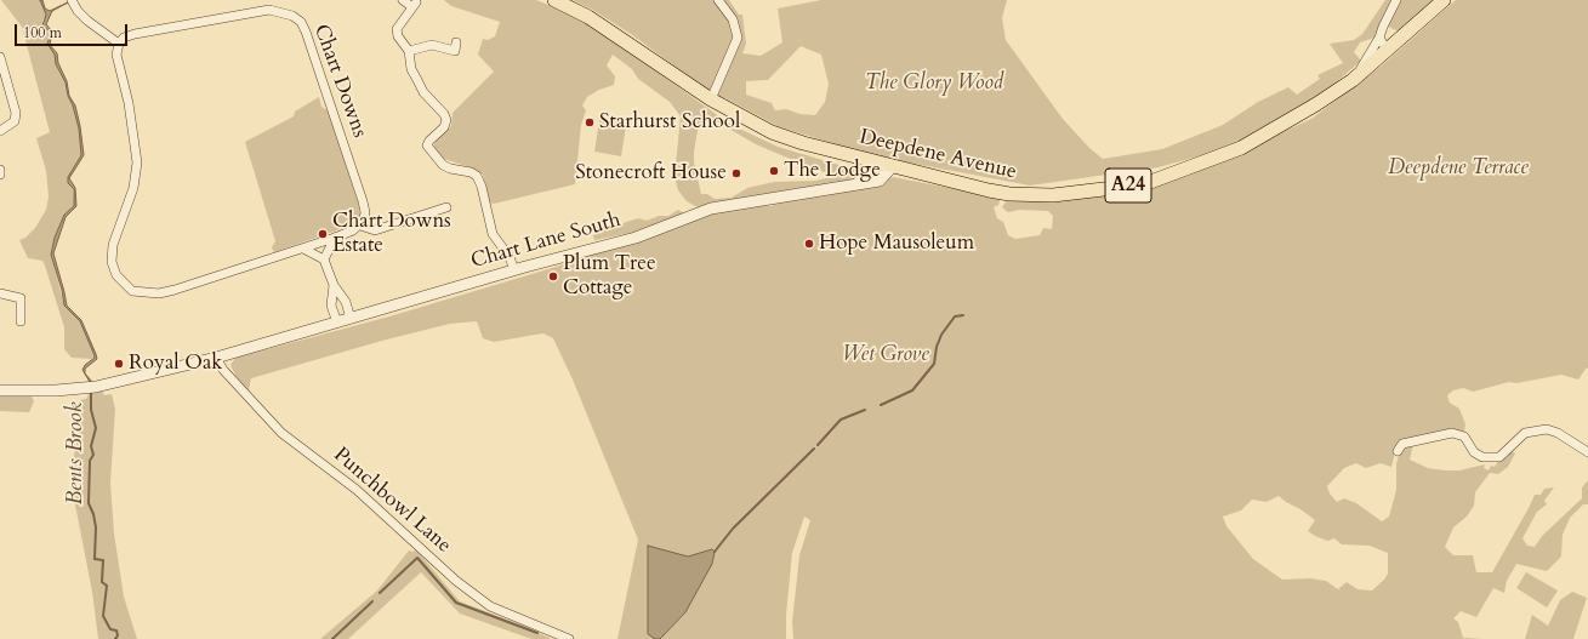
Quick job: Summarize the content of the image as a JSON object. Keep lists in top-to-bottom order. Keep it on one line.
{"streets":{"highway":["Deepdene Avenue","A24"],"street":["Chart Downs","Chart Lane South","Punchbowl Lane"]},"crossings":[["Deepdene Avenue","Chart Lane South"],["Chart Lane South","Punchbowl Lane"]],"water":["Bents Brook"],"parks":["The Glory Wood","Deepdene Terrace","Wet Grove"],"places":["Starhurst School","The Lodge","Stonecroft House","Chart Downs Estate","Hope Mausoleum","Plum Tree Cottage","Royal Oak"],"scale_bar":"100 m"}
